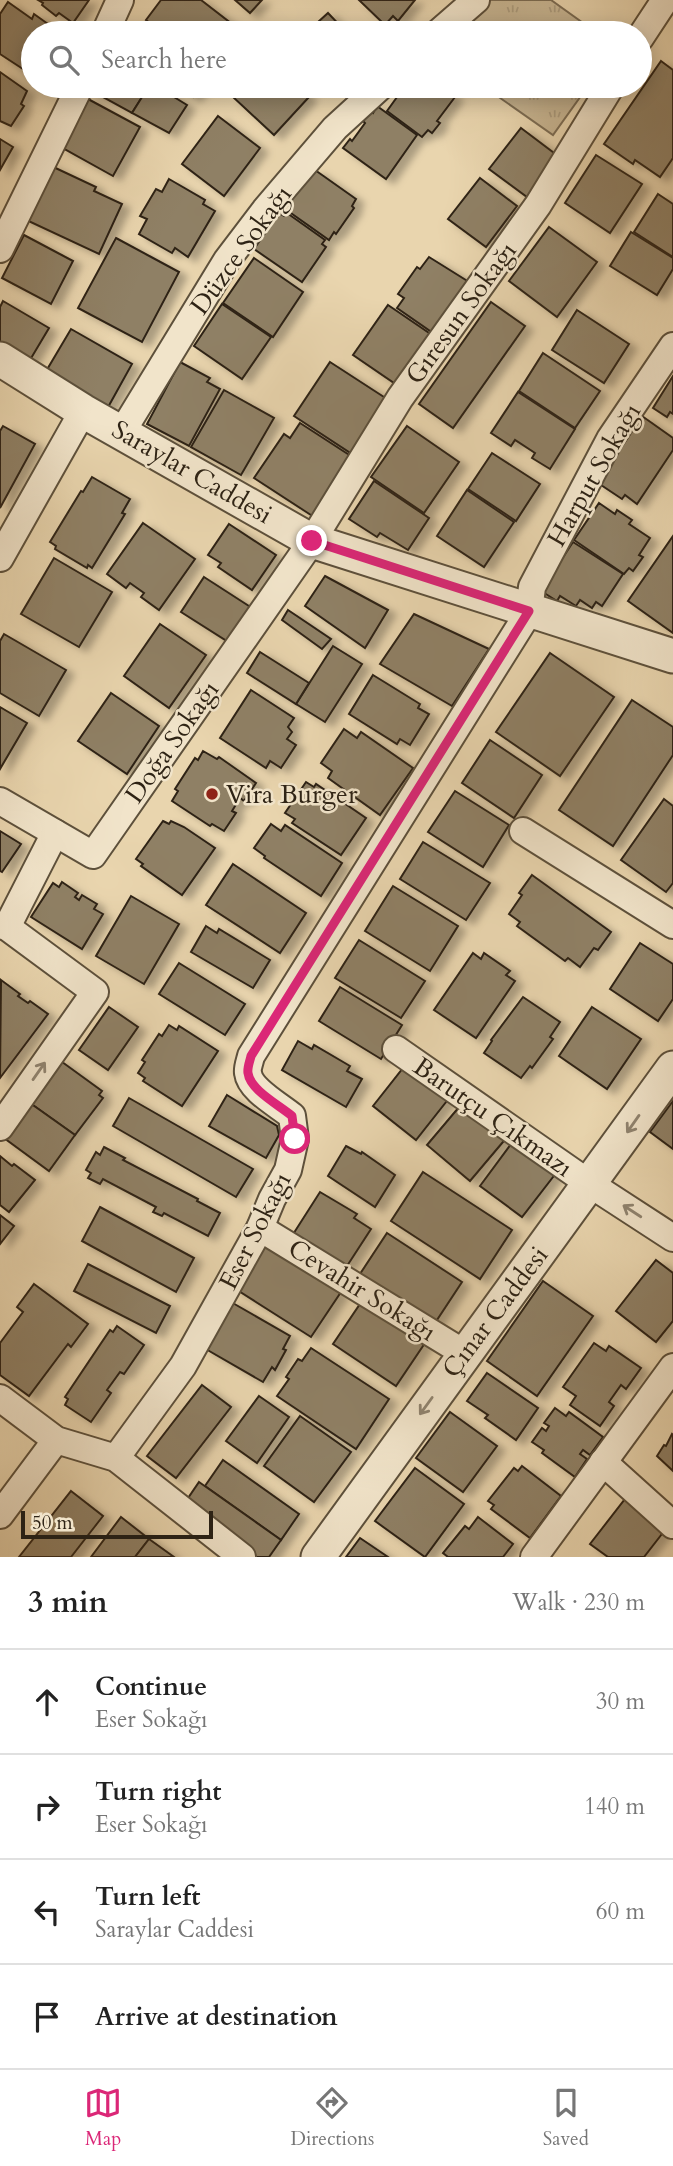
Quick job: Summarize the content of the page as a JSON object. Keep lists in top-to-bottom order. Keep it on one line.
{"streets":{"street":["Düzce Sokağı","Gıresun Sokağı","Saraylar Caddesi","Harput Sokağı","Doğa Sokağı","Barutçu Çıkmazı","Eser Sokağı","Cevahir Sokağı","Çınar Caddesi"]},"crossings":[["Düzce Sokağı","Saraylar Caddesi"],["Gıresun Sokağı","Saraylar Caddesi"],["Gıresun Sokağı","Doğa Sokağı"],["Saraylar Caddesi","Harput Sokağı"],["Saraylar Caddesi","Doğa Sokağı"],["Saraylar Caddesi","Eser Sokağı"],["Harput Sokağı","Eser Sokağı"],["Barutçu Çıkmazı","Çınar Caddesi"],["Eser Sokağı","Cevahir Sokağı"],["Cevahir Sokağı","Çınar Caddesi"]],"places":["Vira Burger"],"scale_bar":"50 m","page":{"search":"Search here","scale":"50 m","heading":["3 min","Walk · 230 m"],"list":[["Continue","Eser Sokağı","30 m"],["Turn right","Eser Sokağı","140 m"],["Turn left","Saraylar Caddesi","60 m"],"Arrive at destination"],"nav":["Map","Directions","Saved"]}}
